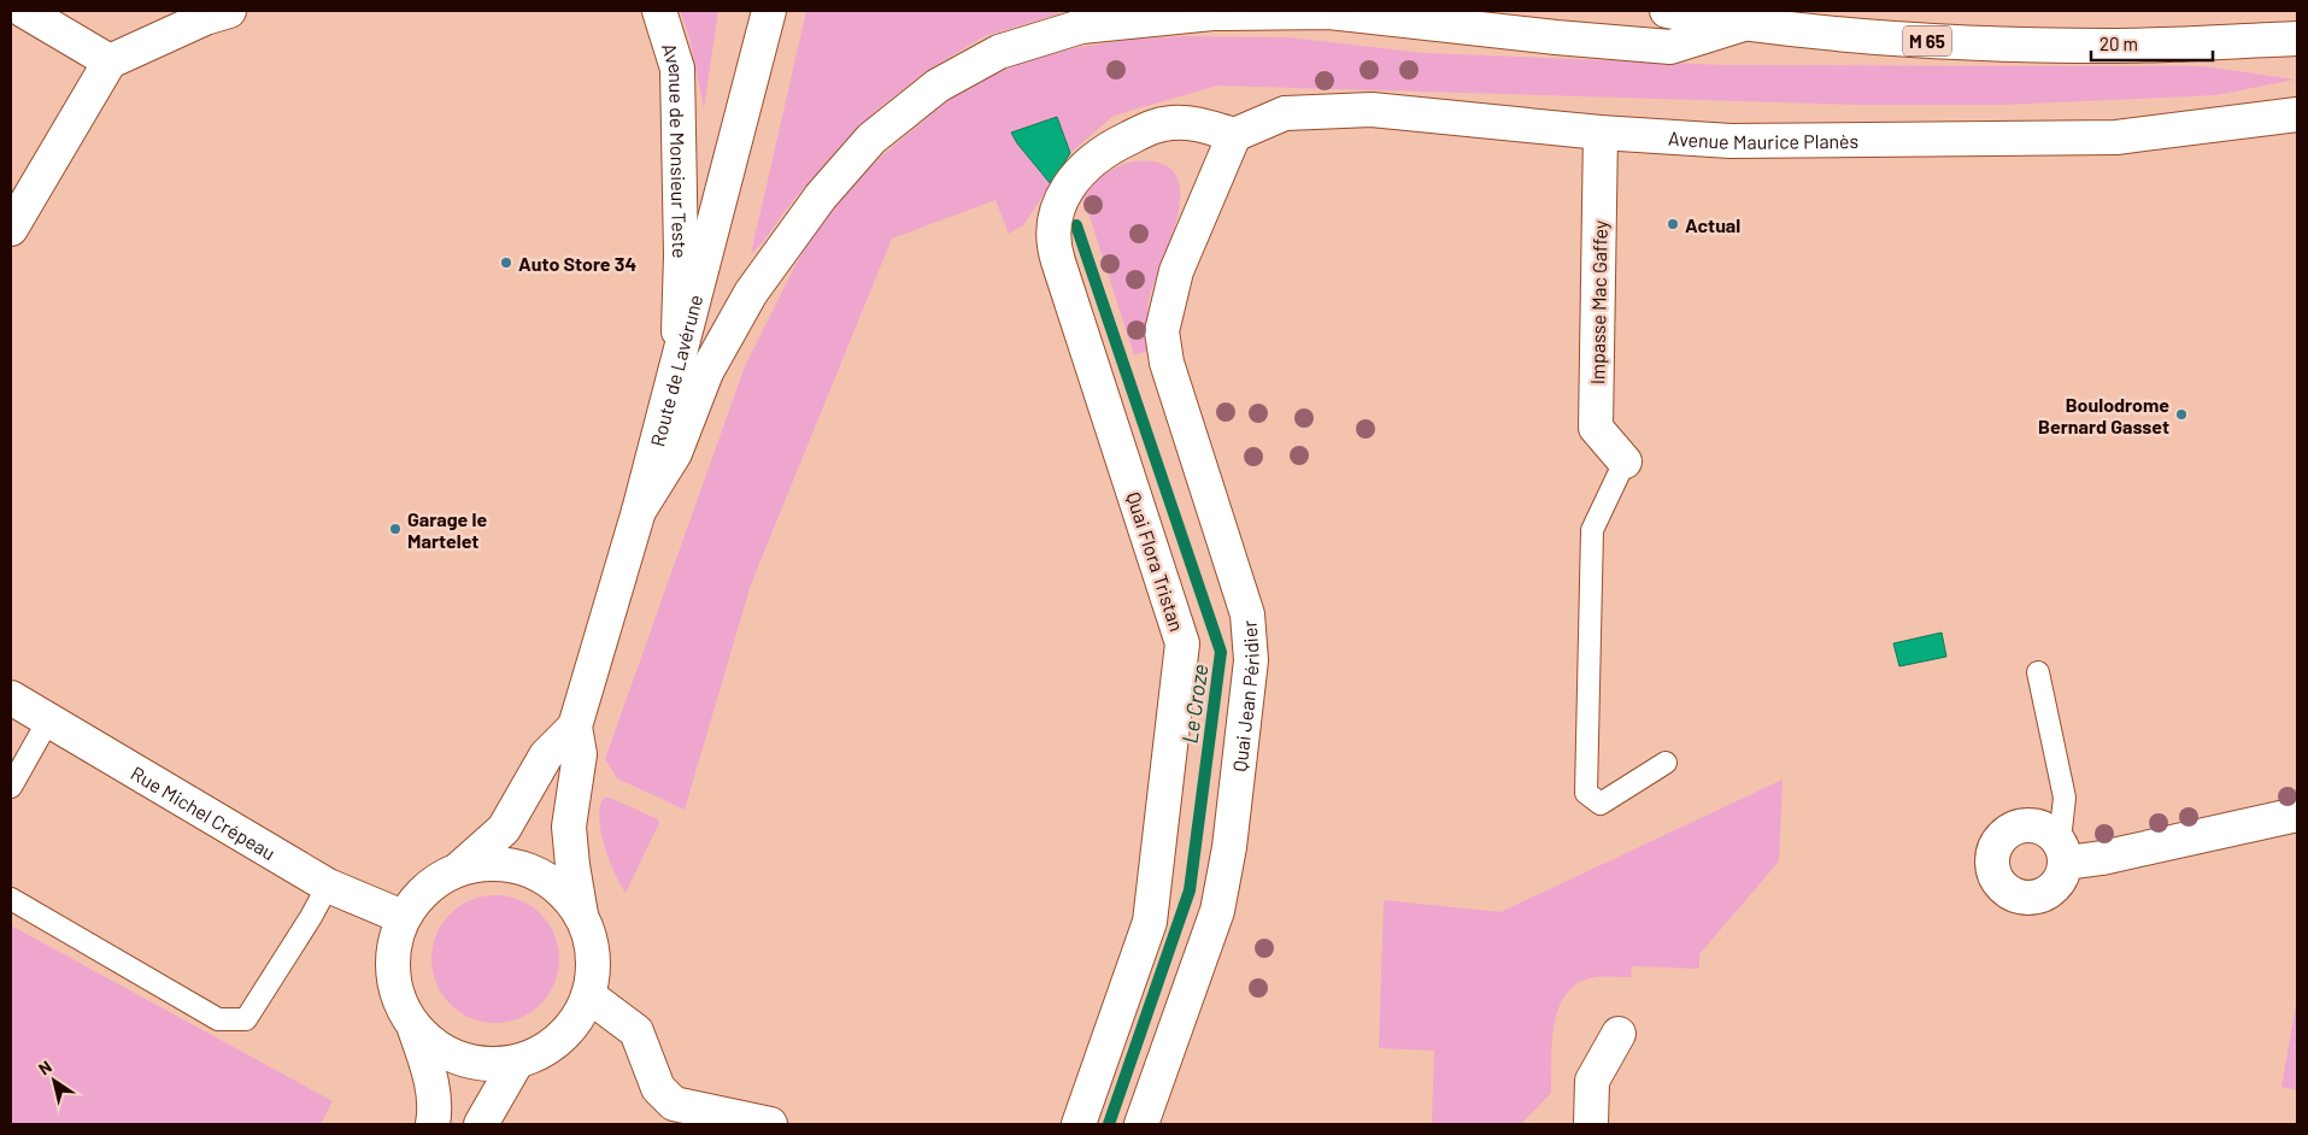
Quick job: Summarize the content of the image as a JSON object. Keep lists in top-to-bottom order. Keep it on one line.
{"streets":{"street":["M 65","Avenue Maurice Planès","Avenue de Monsieur Teste","Impasse Mac Gaffey","Route de Lavérune","Quai Flora Tristan","Quai Jean Péridier","Rue Michel Crépeau"]},"crossings":[["M 65","Route de Lavérune"],["Avenue Maurice Planès","Impasse Mac Gaffey"],["Avenue Maurice Planès","Quai Flora Tristan"],["Avenue Maurice Planès","Quai Jean Péridier"],["Avenue de Monsieur Teste","Route de Lavérune"],["Route de Lavérune","Rue Michel Crépeau"],["Quai Flora Tristan","Quai Jean Péridier"]],"water":["Le Croze"],"places":["Actual","Auto Store 34","Boulodrome Bernard Gasset","Garage le Martelet"],"scale_bar":"20 m","north":"top left"}
